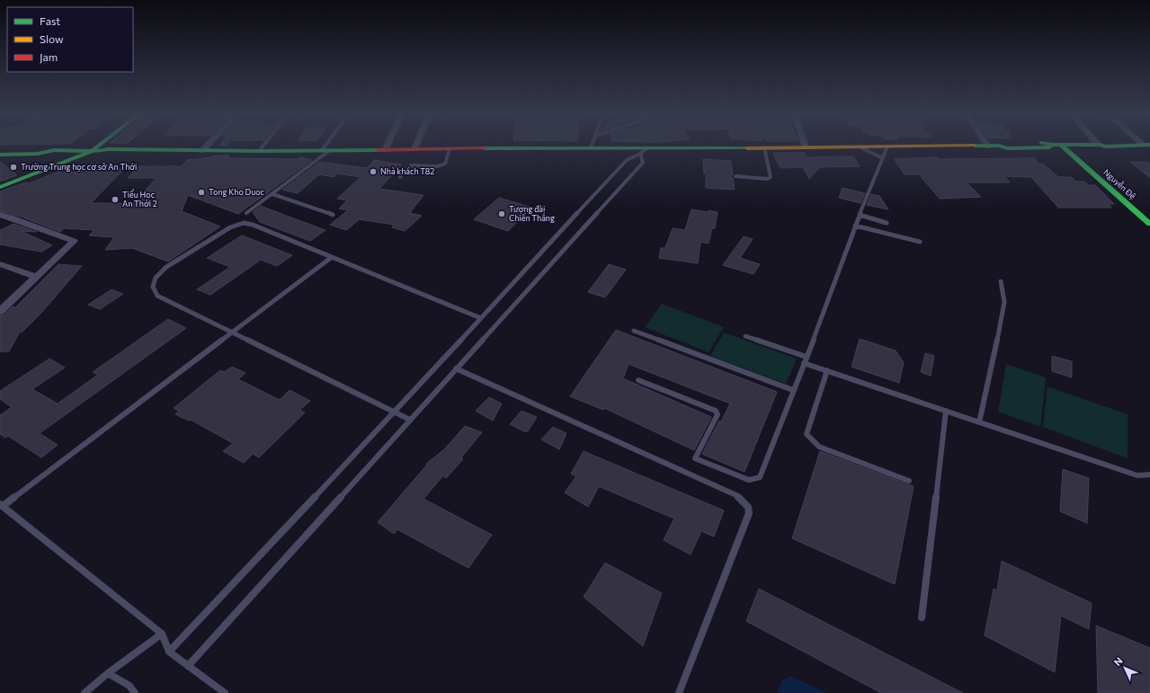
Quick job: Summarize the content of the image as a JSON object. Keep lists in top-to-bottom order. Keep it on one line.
{"streets":{"main road":["Nguyễn Đệ"]},"places":["Trường Trung học cơ sở An Thới","Nhà khách T82","Tong Kho Duoc","Tiểu Học An Thới 2","Tượng đài Chiến Thắng"],"legend":["Fast","Slow","Jam"],"north":"top left"}
